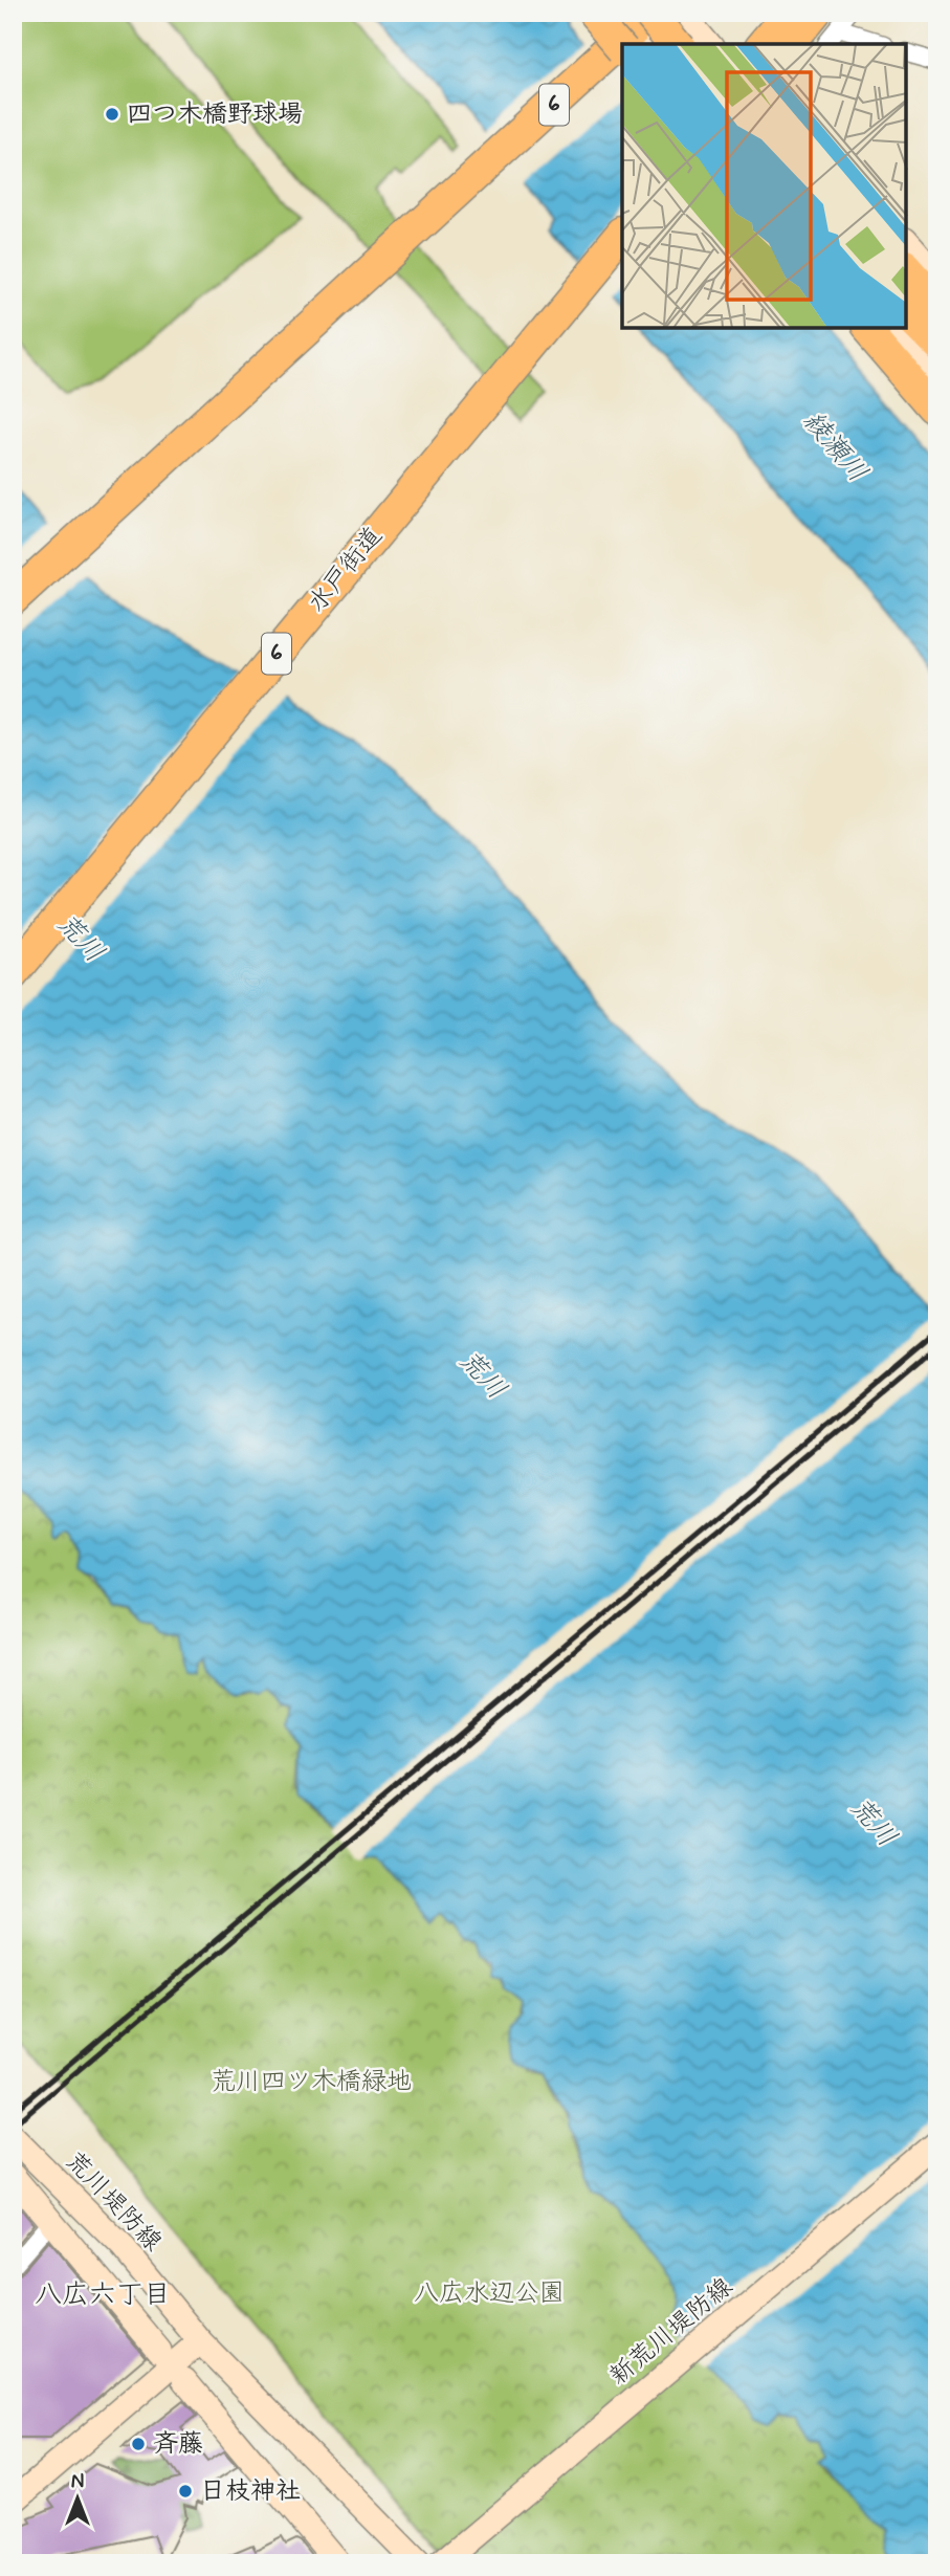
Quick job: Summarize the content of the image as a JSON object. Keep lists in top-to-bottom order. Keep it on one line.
{"streets":{"highway":["6","水戸街道"],"main road":["荒川堤防線","新荒川堤防線"]},"districts":["八広六丁目"],"water":["綾瀬川","荒川"],"parks":["荒川四ツ木橋緑地","八広水辺公園"],"places":["四つ木橋野球場","斉藤","日枝神社"],"north":"top"}
